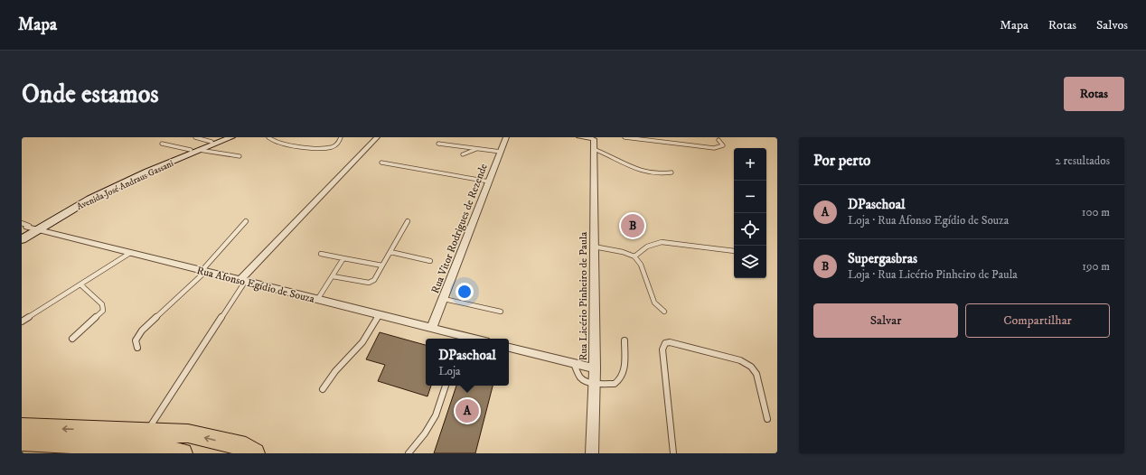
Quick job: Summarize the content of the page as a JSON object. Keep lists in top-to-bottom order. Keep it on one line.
{"streets":{"main road":["Avenida José Andraus Gassani"],"street":["Rua Vitor Rodrigues de Rezende","Rua Afonso Egídio de Souza","Rua Licério Pinheiro de Paula"]},"crossings":[["Avenida José Andraus Gassani","Rua Afonso Egídio de Souza"],["Rua Vitor Rodrigues de Rezende","Rua Afonso Egídio de Souza"]],"page":{"header":"Mapa","nav":["Mapa","Rotas","Salvos"],"buttons":["Rotas",["Salvar","Compartilhar"]],"title":"Onde estamos","heading":["Por perto","2 resultados"],"map_buttons":["+","−"],"list":[{"mark":"A","name":"DPaschoal","note":"Loja · Rua Afonso Egídio de Souza","value":"100 m"},{"mark":"B","name":"Supergasbras","note":"Loja · Rua Licério Pinheiro de Paula","value":"190 m"}],"pins":["B","A"],"popup":["DPaschoal","Loja"]}}
